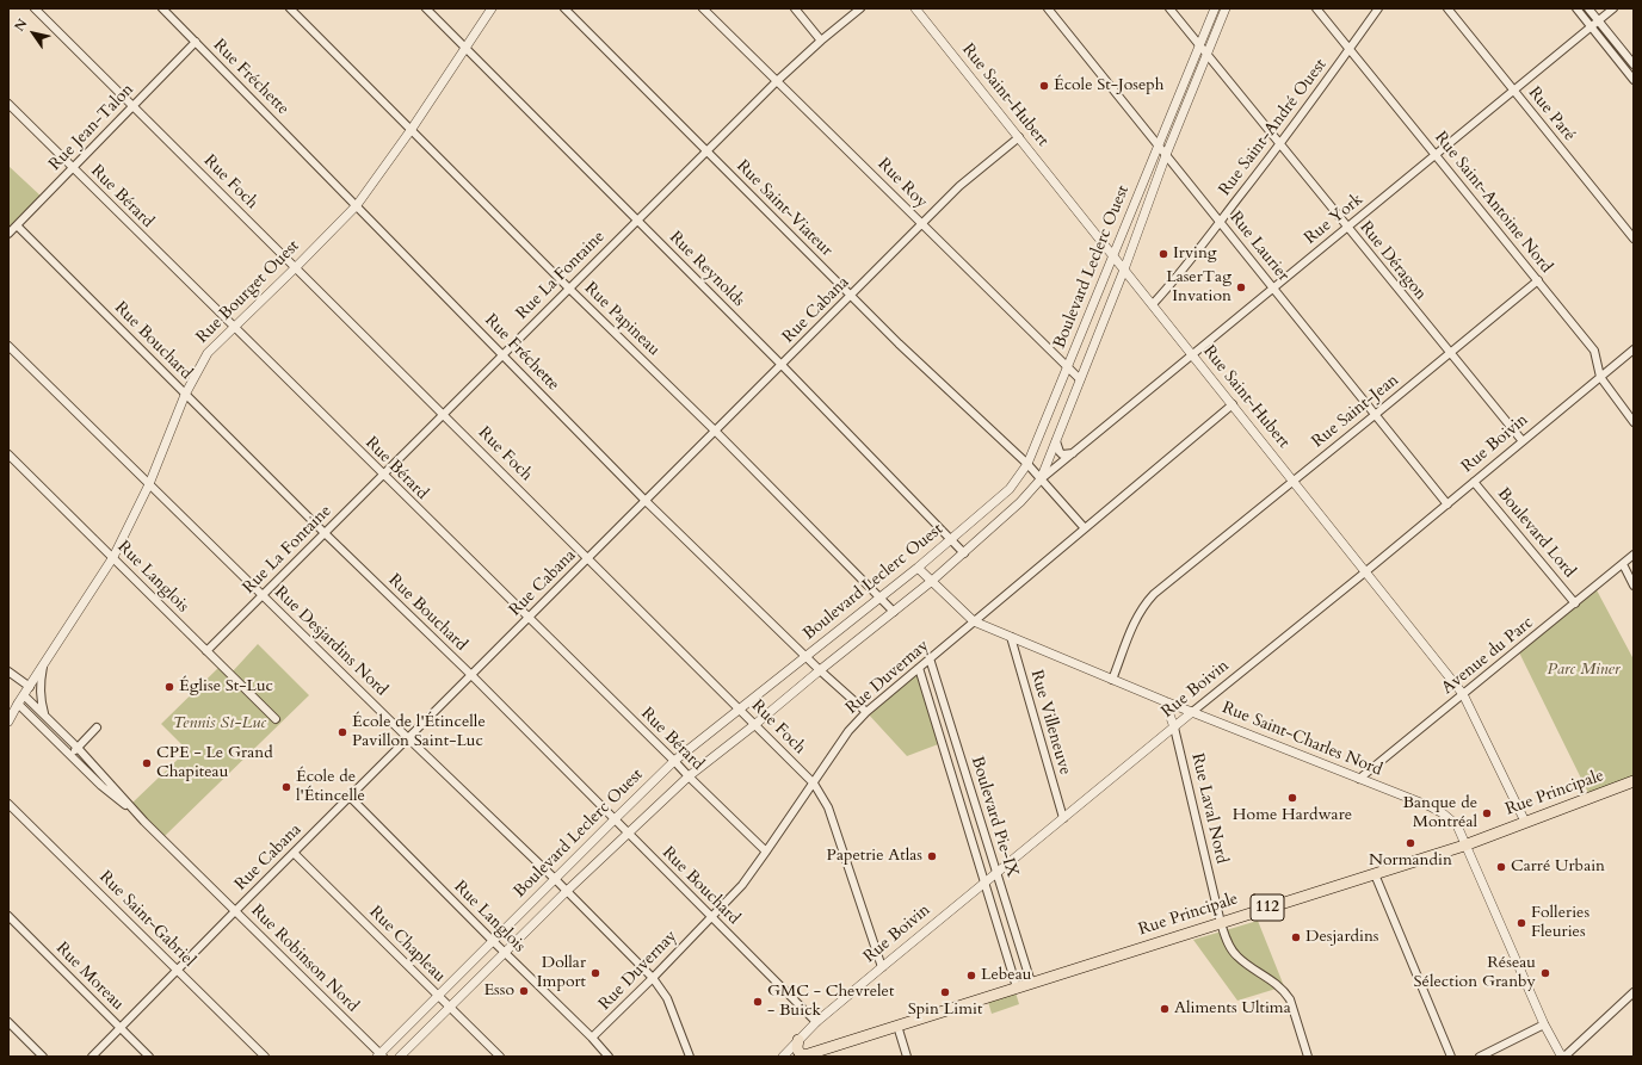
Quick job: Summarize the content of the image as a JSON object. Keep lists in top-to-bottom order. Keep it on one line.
{"streets":{"main road":["Rue Principale","112"],"street":["Rue Fréchette","Rue Saint-Hubert","Rue Paré","Rue Jean-Talon","Rue Saint-André Ouest","Rue Foch","Rue Roy","Rue Bérard","Rue Saint-Antoine Nord","Rue Saint-Viateur","Rue York","Rue Laurier","Rue Déragon","Boulevard Leclerc Ouest","Rue Reynolds","Rue La Fontaine","Rue Bourget Ouest","Rue Cabana","Rue Papineau","Rue Bouchard","Rue Saint-Jean","Rue Boivin","Boulevard Lord","Rue Langlois","Rue Desjardins Nord","Avenue du Parc","Rue Duvernay","Rue Villeneuve","Rue Saint-Charles Nord","Rue Laval Nord","Boulevard Pie-IX","Rue Saint-Gabriel","Rue Chapleau","Rue Robinson Nord","Rue Moreau"]},"crossings":[["Rue Fréchette","Rue Jean-Talon"],["Rue Fréchette","Boulevard Leclerc Ouest"],["Rue Fréchette","Rue La Fontaine"],["Rue Fréchette","Rue Bourget Ouest"],["Rue Fréchette","Rue Cabana"],["Rue Fréchette","Rue Duvernay"],["Rue Saint-Hubert","Rue Saint-André Ouest"],["Rue Saint-Hubert","Rue York"],["Rue Saint-Hubert","Boulevard Leclerc Ouest"],["Rue Saint-Hubert","Rue Cabana"],["Rue Saint-Hubert","Rue Saint-Jean"],["Rue Saint-Hubert","Rue Boivin"],["Rue Saint-Hubert","Avenue du Parc"],["Rue Saint-Hubert","Rue Duvernay"],["Rue Saint-Hubert","Rue Principale"],["Rue Paré","Rue York"],["Rue Jean-Talon","Rue Foch"],["Rue Jean-Talon","Rue Bérard"],["Rue Jean-Talon","Rue Bouchard"],["Rue Saint-André Ouest","Rue Saint-Antoine Nord"],["Rue Saint-André Ouest","Rue Laurier"],["Rue Saint-André Ouest","Rue Déragon"],["Rue Foch","Boulevard Leclerc Ouest"],["Rue Foch","Rue La Fontaine"],["Rue Foch","Rue Bourget Ouest"],["Rue Foch","Rue Cabana"],["Rue Foch","Rue Boivin"],["Rue Foch","Rue Duvernay"],["Rue Roy","Boulevard Leclerc Ouest"],["Rue Roy","Rue La Fontaine"],["Rue Roy","Rue Cabana"],["Rue Bérard","Boulevard Leclerc Ouest"],["Rue Bérard","Rue La Fontaine"],["Rue Bérard","Rue Bourget Ouest"],["Rue Bérard","Rue Cabana"],["Rue Bérard","Rue Duvernay"],["Rue Saint-Antoine Nord","Rue York"],["Rue Saint-Antoine Nord","Rue Saint-Jean"],["Rue Saint-Antoine Nord","Rue Boivin"],["Rue Saint-Viateur","Rue York"],["Rue Saint-Viateur","Boulevard Leclerc Ouest"],["Rue Saint-Viateur","Rue La Fontaine"],["Rue Saint-Viateur","Rue Cabana"],["Rue Saint-Viateur","Rue Duvernay"],["Rue York","Rue Laurier"],["Rue York","Rue Déragon"],["Rue York","Boulevard Leclerc Ouest"],["Rue Laurier","Boulevard Leclerc Ouest"],["Rue Laurier","Rue Saint-Jean"],["Rue Laurier","Rue Boivin"],["Rue Déragon","Boulevard Leclerc Ouest"],["Rue Déragon","Rue Saint-Jean"],["Rue Déragon","Rue Boivin"],["Boulevard Leclerc Ouest","Rue Reynolds"],["Boulevard Leclerc Ouest","Rue Papineau"],["Boulevard Leclerc Ouest","Rue Bouchard"],["Boulevard Leclerc Ouest","Rue Langlois"],["Boulevard Leclerc Ouest","Rue Desjardins Nord"],["Boulevard Leclerc Ouest","Rue Saint-Charles Nord"],["Boulevard Leclerc Ouest","Rue Chapleau"],["Boulevard Leclerc Ouest","Rue Robinson Nord"],["Rue Reynolds","Rue La Fontaine"],["Rue Reynolds","Rue Bourget Ouest"],["Rue Reynolds","Rue Cabana"],["Rue La Fontaine","Rue Papineau"],["Rue La Fontaine","Rue Bouchard"],["Rue La Fontaine","Rue Langlois"],["Rue La Fontaine","Rue Desjardins Nord"],["Rue Bourget Ouest","Rue Papineau"],["Rue Bourget Ouest","Rue Bouchard"],["Rue Bourget Ouest","Rue Langlois"],["Rue Bourget Ouest","Rue Desjardins Nord"],["Rue Bourget Ouest","Rue Robinson Nord"],["Rue Cabana","Rue Papineau"],["Rue Cabana","Rue Bouchard"],["Rue Cabana","Rue Langlois"],["Rue Cabana","Rue Desjardins Nord"],["Rue Cabana","Rue Saint-Gabriel"],["Rue Cabana","Rue Chapleau"],["Rue Cabana","Rue Robinson Nord"],["Rue Cabana","Rue Moreau"],["Rue Bouchard","Rue Boivin"],["Rue Bouchard","Rue Duvernay"],["Rue Saint-Jean","Rue Saint-Charles Nord"],["Rue Boivin","Boulevard Lord"],["Rue Boivin","Rue Villeneuve"],["Rue Boivin","Rue Saint-Charles Nord"],["Rue Boivin","Rue Laval Nord"],["Rue Boivin","Boulevard Pie-IX"],["Boulevard Lord","Avenue du Parc"],["Rue Langlois","Rue Duvernay"],["Rue Desjardins Nord","Rue Duvernay"],["Avenue du Parc","Rue Saint-Charles Nord"],["Rue Duvernay","Rue Saint-Charles Nord"],["Rue Duvernay","Boulevard Pie-IX"],["Rue Villeneuve","Rue Saint-Charles Nord"],["Rue Saint-Charles Nord","Rue Principale"],["Rue Saint-Charles Nord","Rue Laval Nord"],["Rue Principale","Rue Laval Nord"],["Rue Principale","Boulevard Pie-IX"]],"parks":["Parc Miner","Tennis St-Luc"],"places":["École St-Joseph","Irving","LaserTag Invation","Église St-Luc","École de l'Étincelle Pavillon Saint-Luc","CPE - Le Grand Chapiteau","École de l'Étincelle","Home Hardware","Banque de Montréal","Normandin","Papetrie Atlas","Carré Urbain","Folleries Fleuries","Desjardins","Dollar Import","Réseau Sélection Granby","Lebeau","Esso","Spin Limit","GMC - Chevrelet - Buick","Aliments Ultima"],"north":"top left"}
